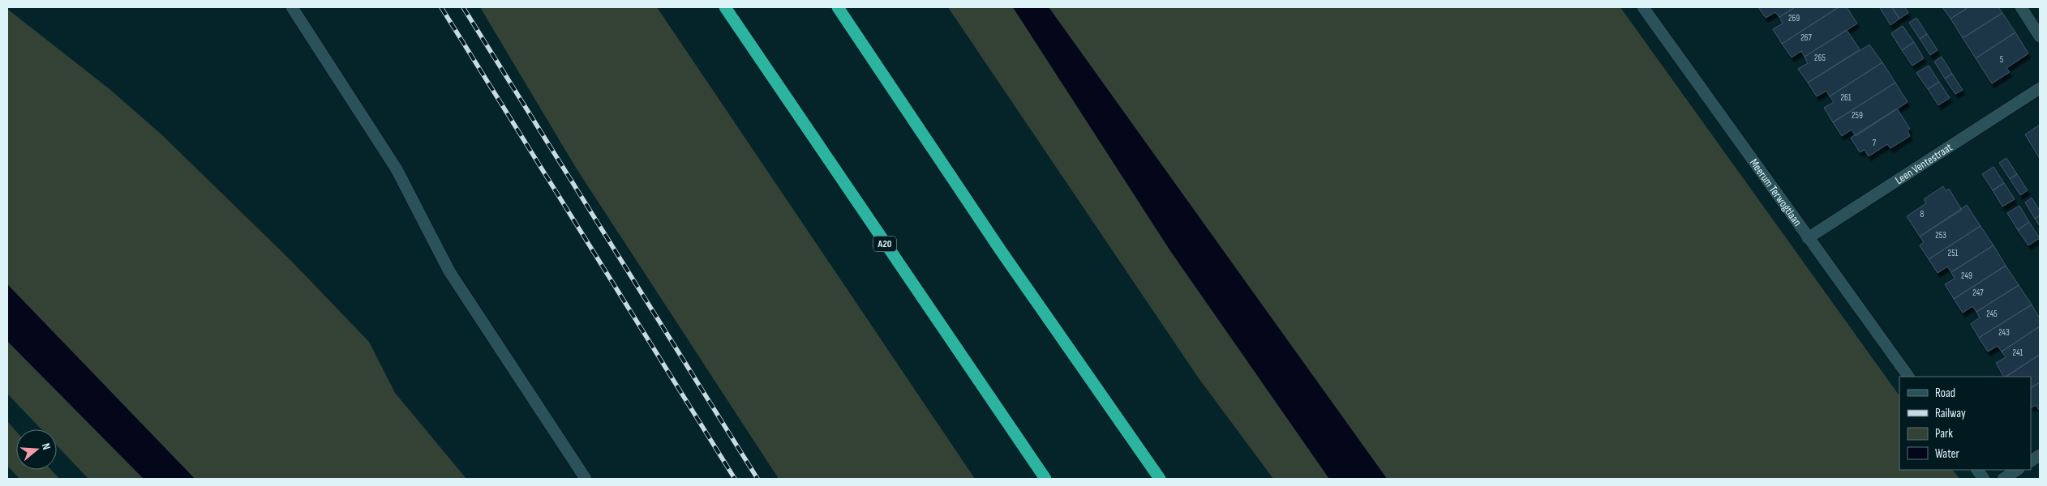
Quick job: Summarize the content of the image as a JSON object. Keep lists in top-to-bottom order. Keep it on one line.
{"streets":{"highway":["A20"],"street":["Leen Ventestraat","Meerum Terwogtlaan"]},"crossings":[["Leen Ventestraat","Meerum Terwogtlaan"]],"house_numbers":["269","267","265","5","261","259","7","8","253","251","249","247","245","243","241"],"legend":["Road","Railway","Park","Water"],"north":"right"}
